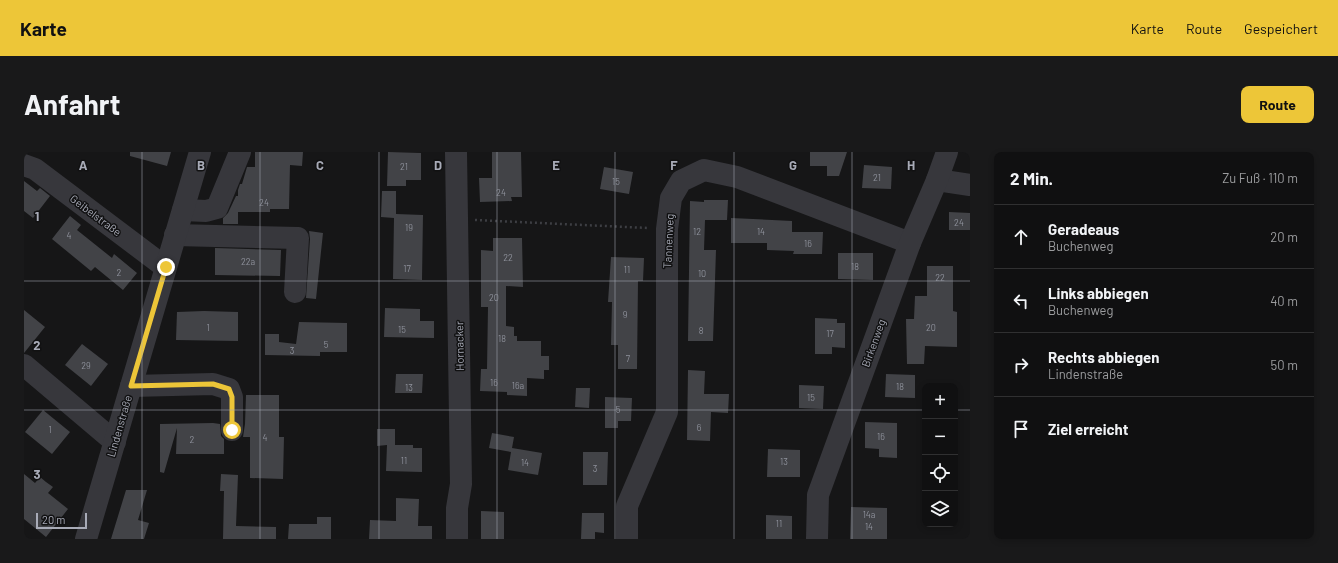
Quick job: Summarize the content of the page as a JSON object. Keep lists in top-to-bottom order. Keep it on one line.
{"streets":{"street":["Geibelstraße","Tannenweg","Birkenweg","Hornacker","Lindenstraße"]},"crossings":[["Geibelstraße","Lindenstraße"],["Tannenweg","Birkenweg"]],"house_numbers":["21","21","15","24","24","24","19","12","14","4","16","22","22a","18","17","11","2","10","22","20","9","1","20","15","8","17","18","5","3","7","29","16","16a","18","13","15","5","6","1","16","4","2","11","13","14","3","14a","11","14"],"scale_bar":"20 m","page":{"header":"Karte","nav":["Karte","Route","Gespeichert"],"buttons":"Route","title":"Anfahrt","heading":["2 Min.","Zu Fuß · 110 m"],"list":[["Geradeaus","Buchenweg","20 m"],["Links abbiegen","Buchenweg","40 m"],["Rechts abbiegen","Lindenstraße","50 m"],"Ziel erreicht"],"map_buttons":["+","−"],"scale":"20 m"},"grid":{"columns":["A","B","C","D","E","F","G","H"],"rows":["1","2","3"]}}
